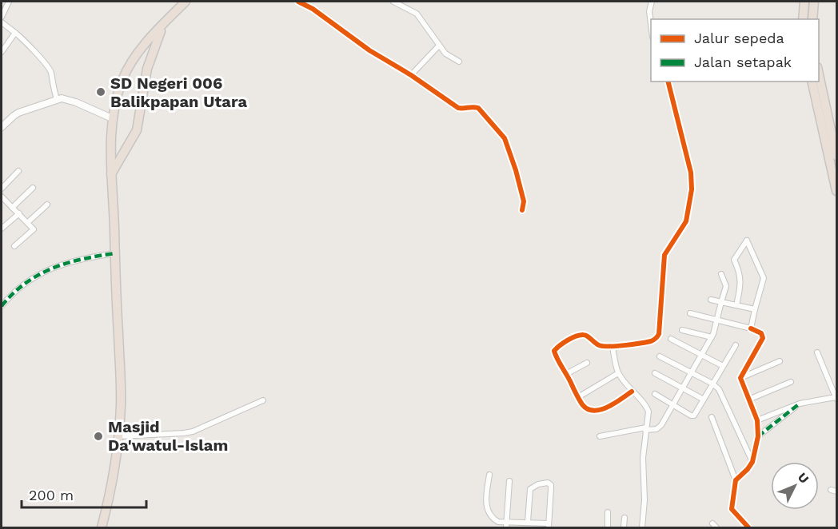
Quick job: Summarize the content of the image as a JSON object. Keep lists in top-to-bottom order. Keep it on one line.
{"places":["SD Negeri 006 Balikpapan Utara","Masjid Da'watul-Islam"],"legend":["Jalur sepeda","Jalan setapak"],"scale_bar":"200 m","north":"top right"}
